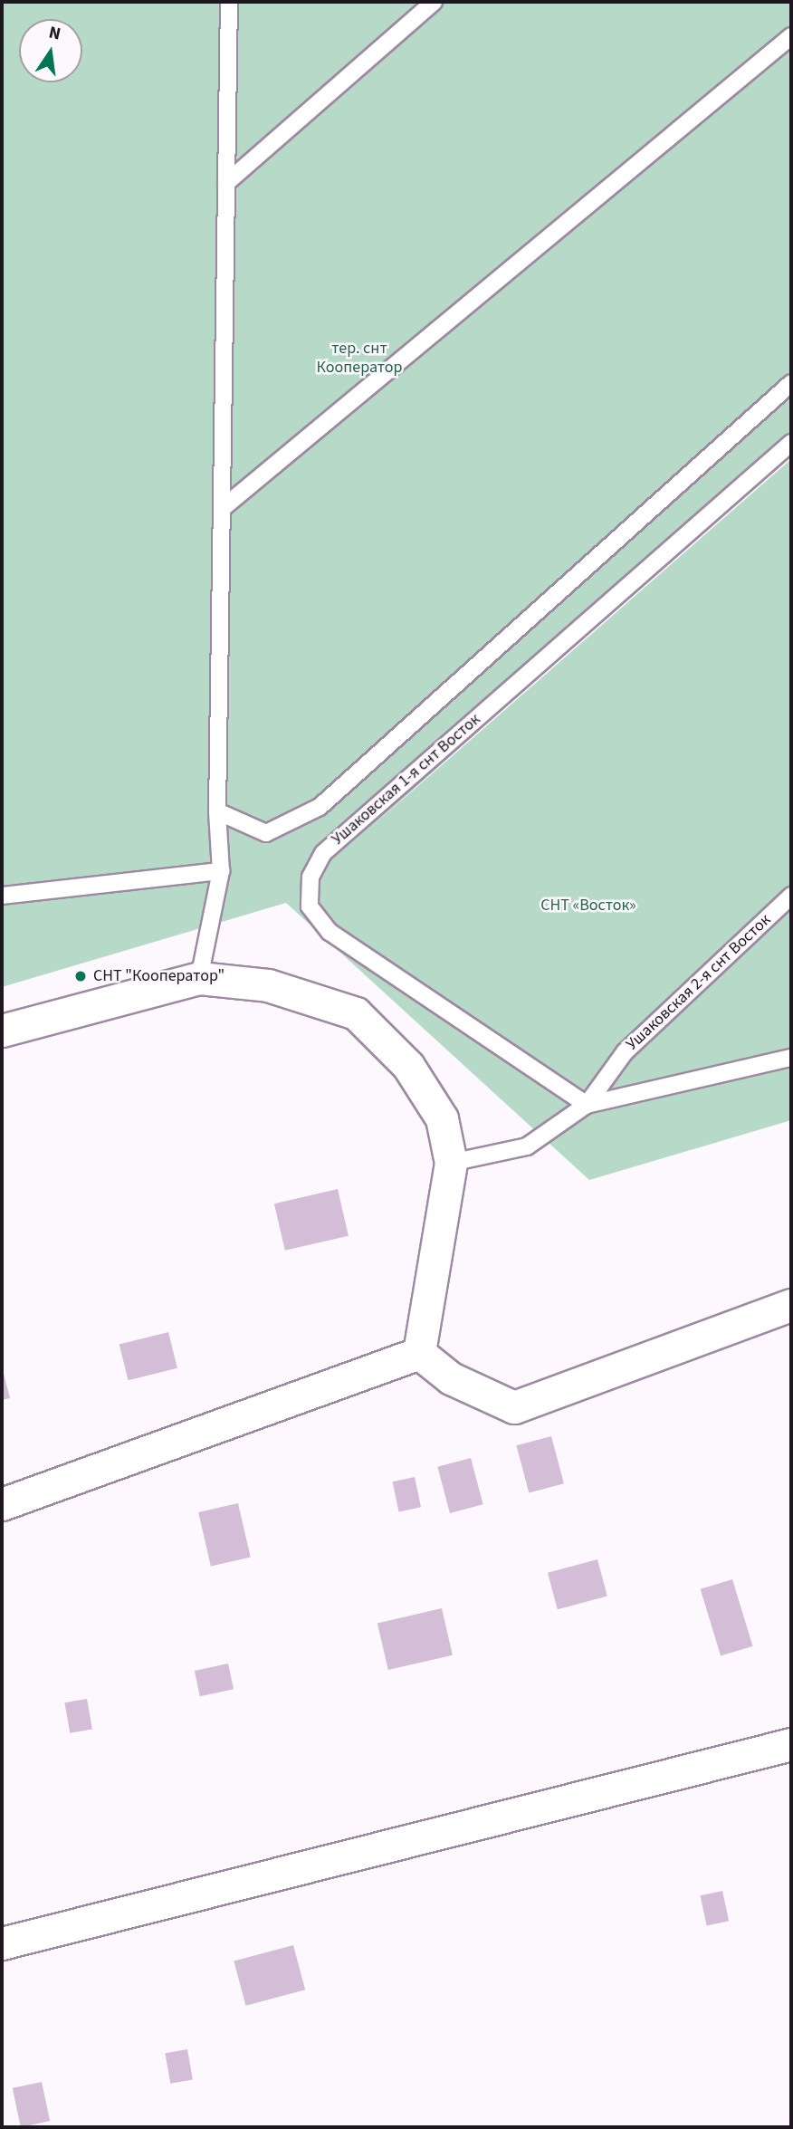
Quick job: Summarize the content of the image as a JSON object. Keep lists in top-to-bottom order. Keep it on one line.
{"streets":{"lane":["Ушаковская 1-я снт Восток","Ушаковская 2-я снт Восток"]},"crossings":[["Ушаковская 1-я снт Восток","Ушаковская 2-я снт Восток"]],"parks":["тер. снт Кооператор","СНТ «Восток»"],"places":["СНТ \"Кооператор\""],"north":"top"}
